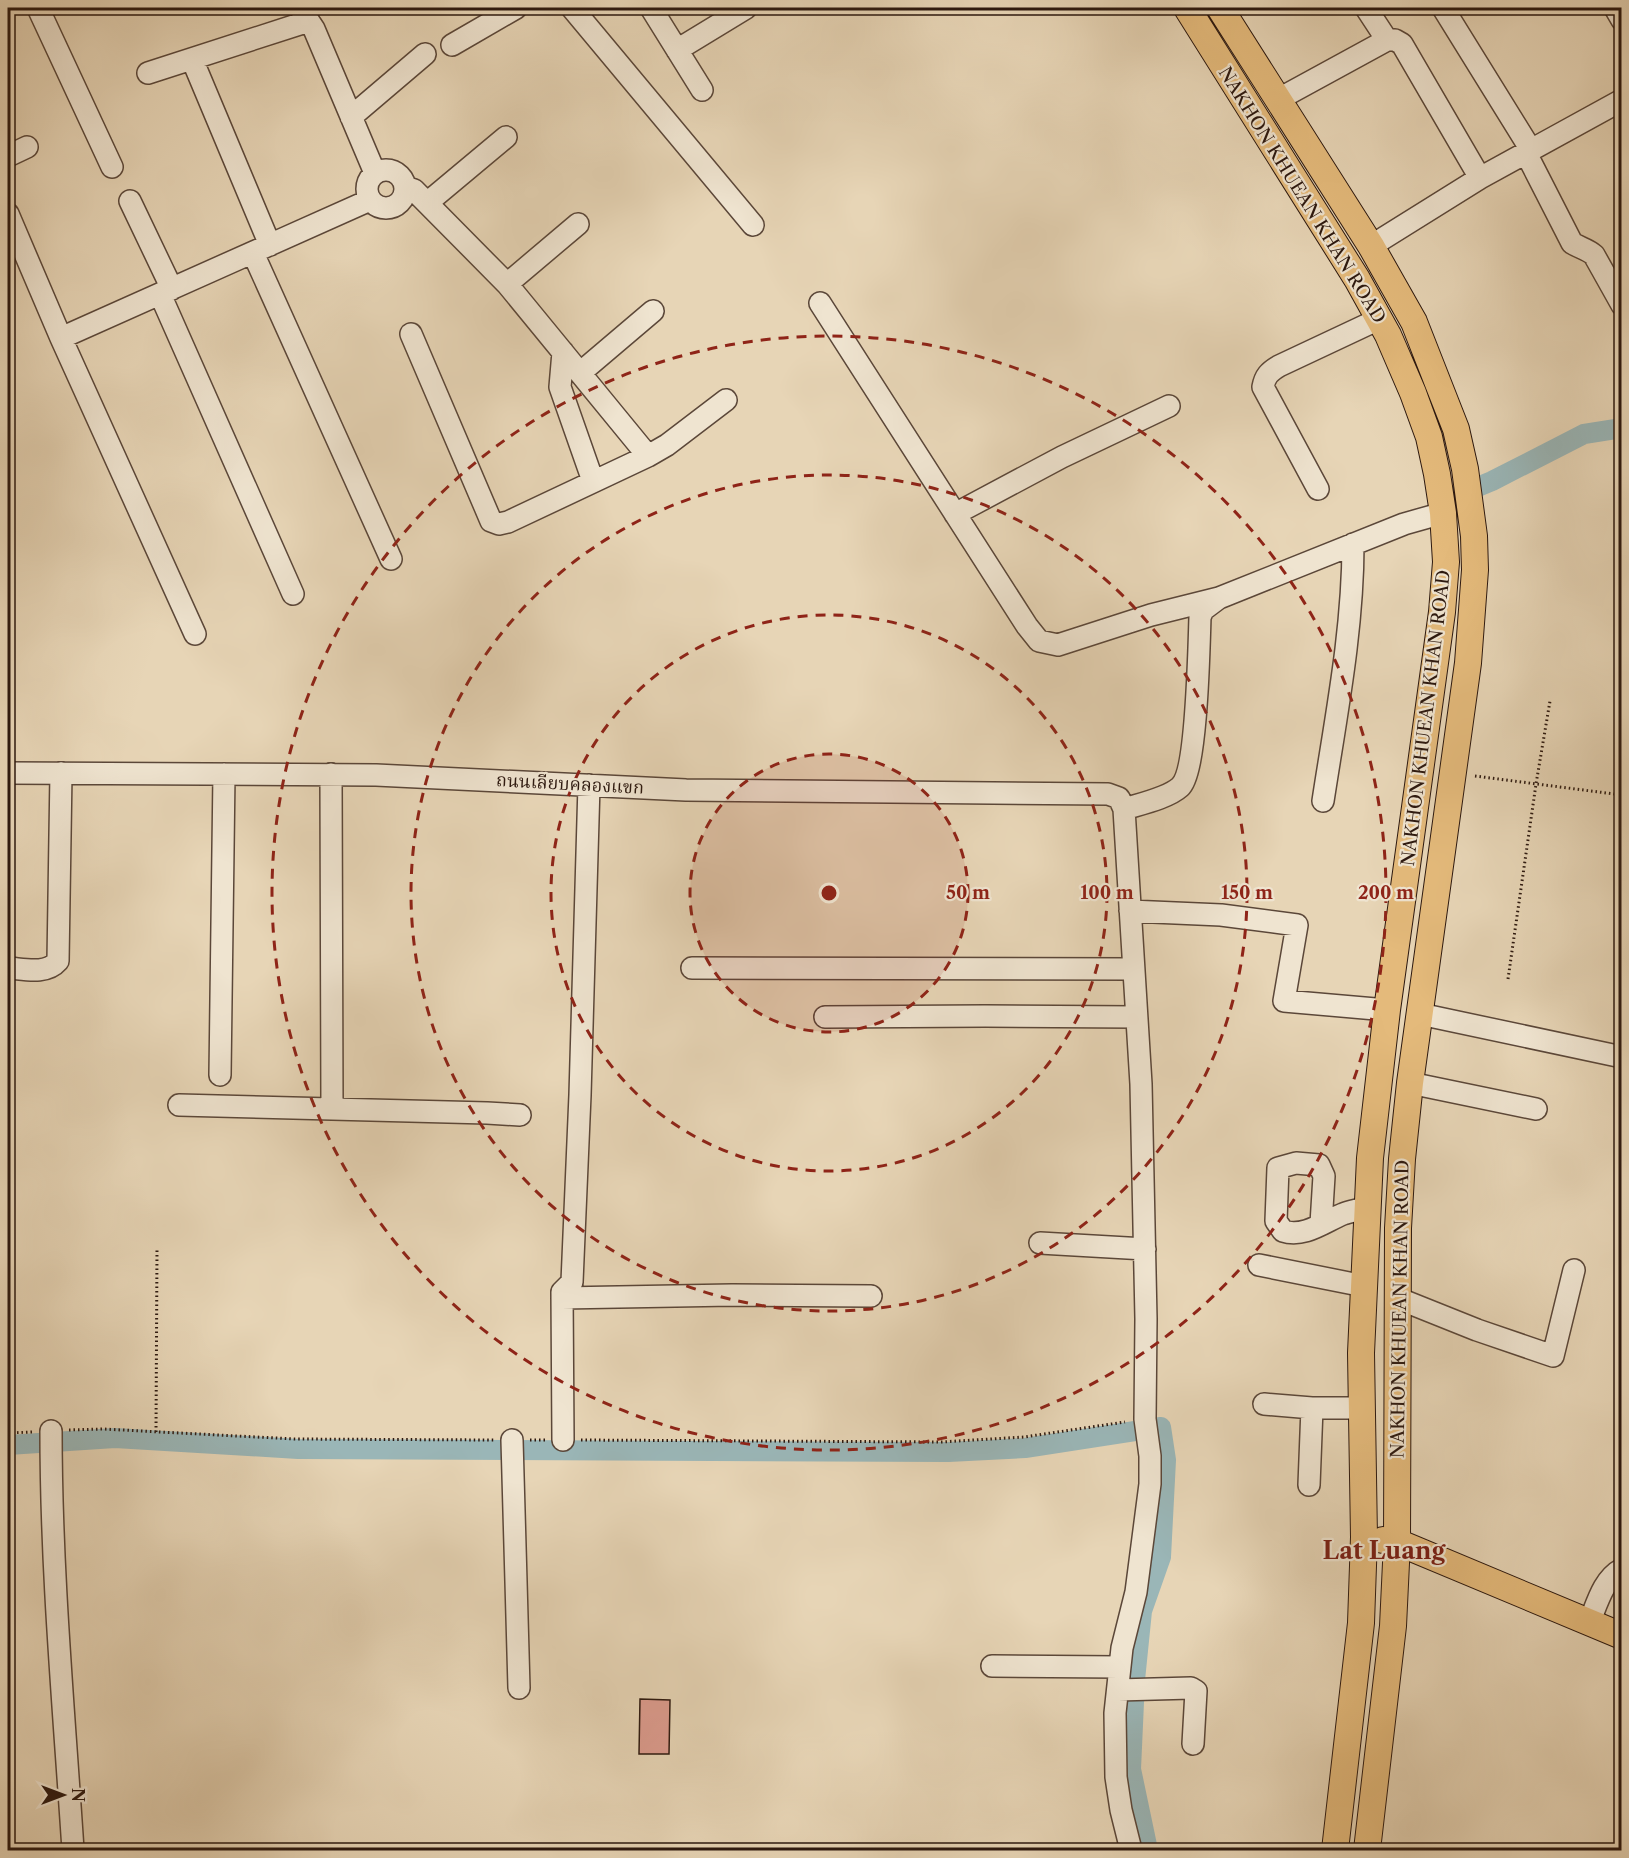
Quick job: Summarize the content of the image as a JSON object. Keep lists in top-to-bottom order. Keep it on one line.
{"streets":{"main road":["NAKHON KHUEAN KHAN ROAD"],"street":["ถนนเลียบคลองแขก"]},"districts":["Lat Luang"],"north":"right","rings":["50 m","100 m","150 m","200 m"]}
